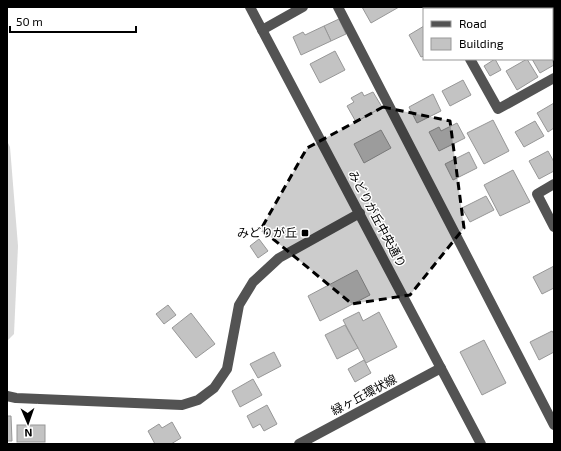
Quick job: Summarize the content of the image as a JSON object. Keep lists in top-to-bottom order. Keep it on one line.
{"streets":{"street":["みどりが丘中央通り","緑ヶ丘環状線"]},"crossings":[["みどりが丘中央通り","緑ヶ丘環状線"]],"places":{"transit":["みどりが丘"]},"legend":["Road","Building"],"scale_bar":"50 m","north":"bottom"}
